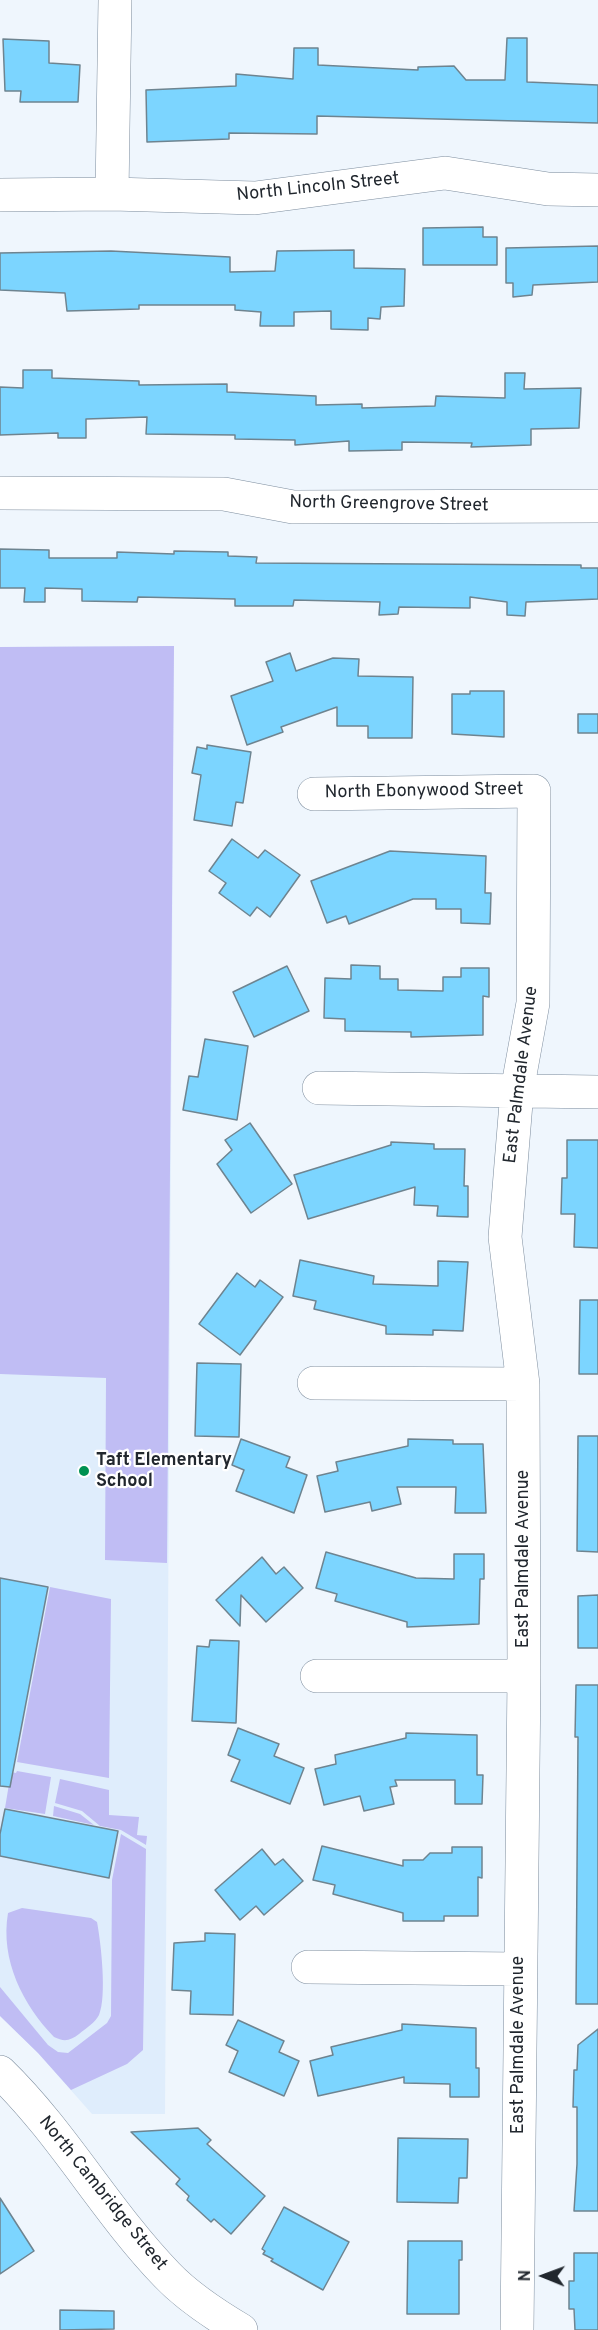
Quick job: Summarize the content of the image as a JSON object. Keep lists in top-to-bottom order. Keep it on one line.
{"streets":{"street":["North Lincoln Street","North Greengrove Street","North Ebonywood Street","East Palmdale Avenue","North Cambridge Street"]},"crossings":[["North Ebonywood Street","East Palmdale Avenue"]],"places":["Taft Elementary School"],"north":"left"}
